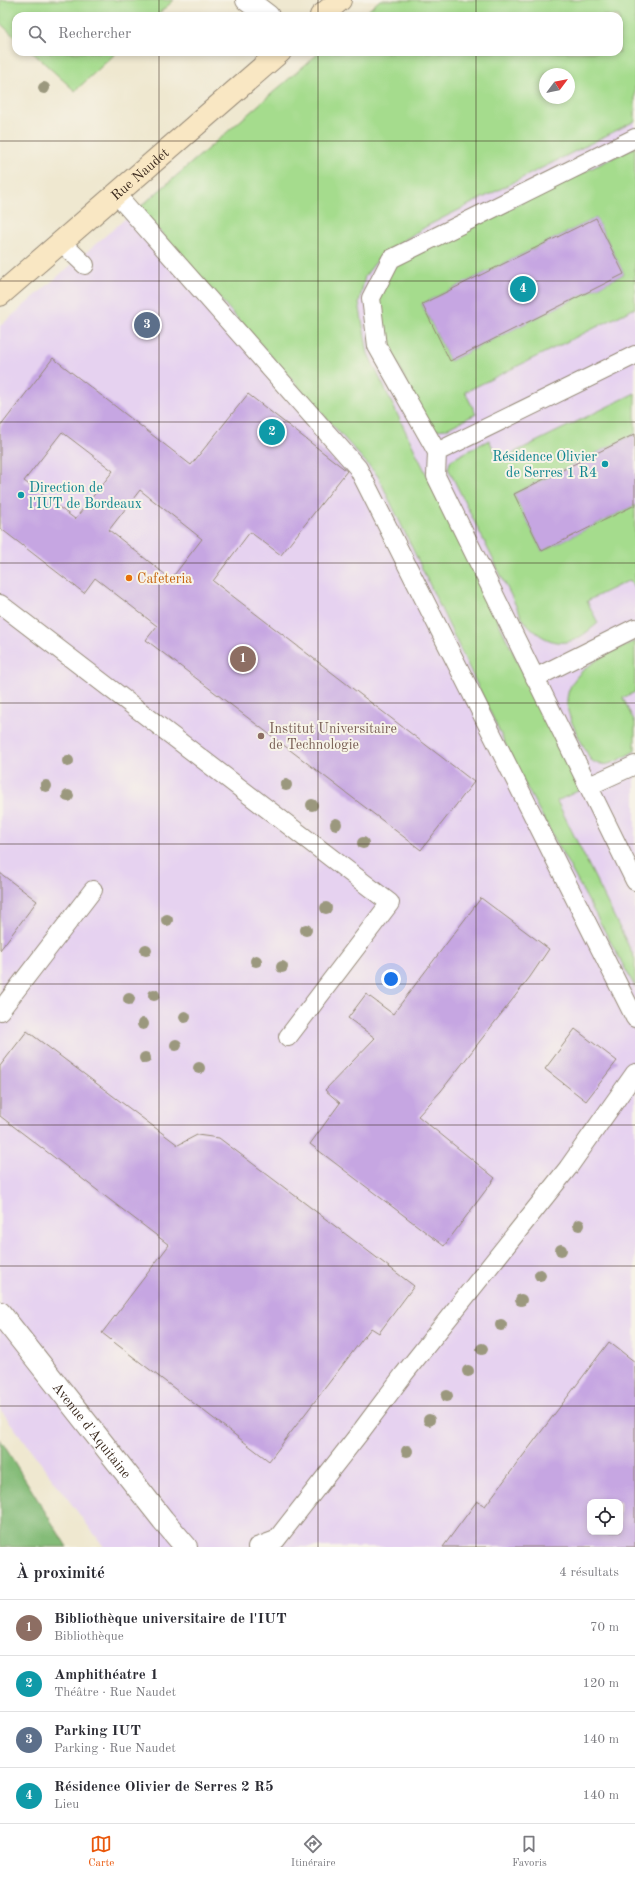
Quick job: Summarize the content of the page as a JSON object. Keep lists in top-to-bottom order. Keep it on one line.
{"streets":{"street":["Rue Naudet","Avenue d'Aquitaine"]},"places":["Résidence Olivier de Serres 1 R4","Direction de l'IUT de Bordeaux","Cafeteria","Institut Universitaire de Technologie"],"north":"top right","page":{"search":"Rechercher","pins":["4","3","2","1"],"heading":["À proximité","4 résultats"],"list":[{"mark":"1","name":"Bibliothèque universitaire de l'IUT","note":"Bibliothèque","value":"70 m"},{"mark":"2","name":"Amphithéatre 1","note":"Théâtre · Rue Naudet","value":"120 m"},{"mark":"3","name":"Parking IUT","note":"Parking · Rue Naudet","value":"140 m"},{"mark":"4","name":"Résidence Olivier de Serres 2 R5","note":"Lieu","value":"140 m"}],"nav":["Carte","Itinéraire","Favoris"]}}
